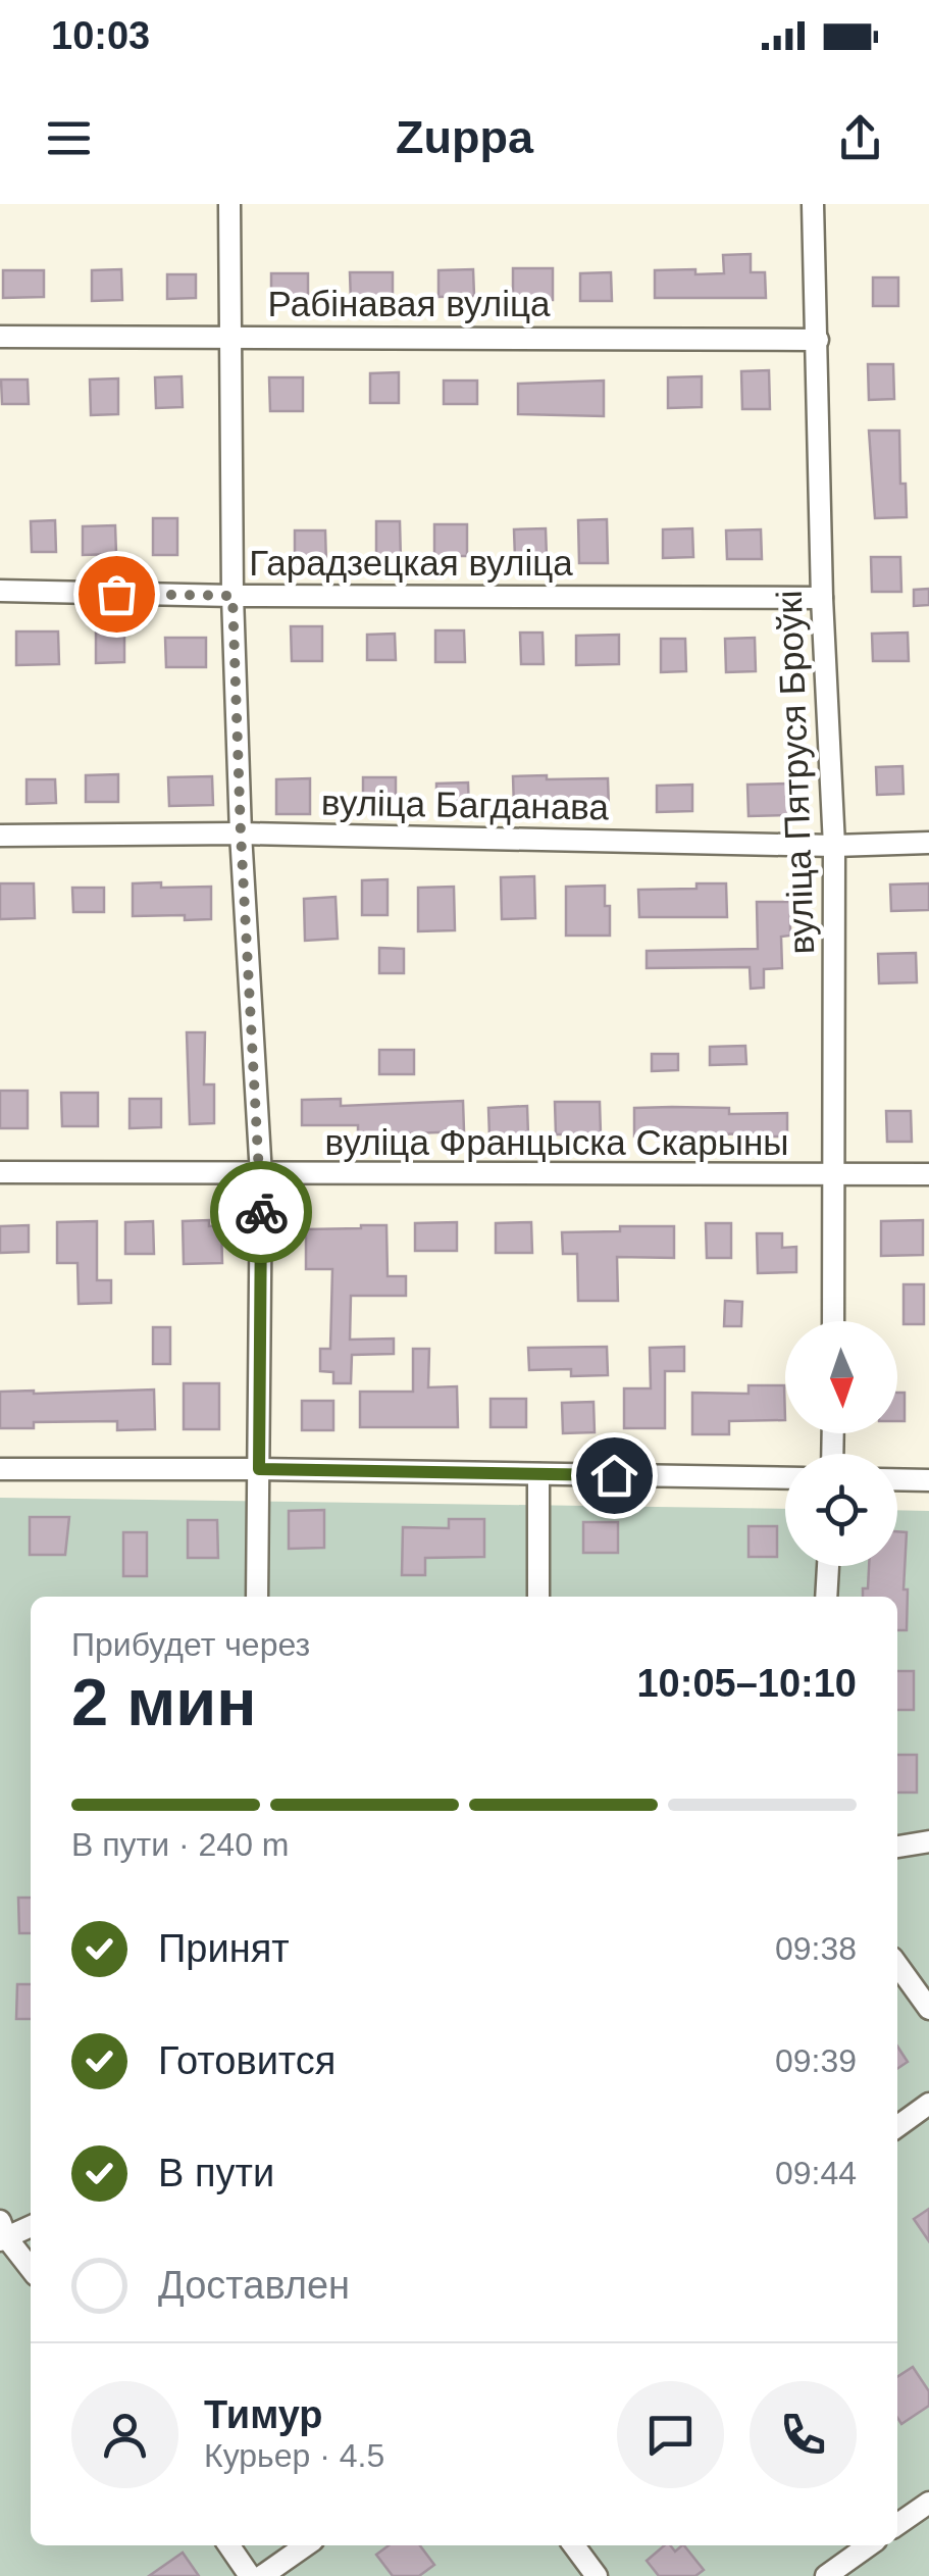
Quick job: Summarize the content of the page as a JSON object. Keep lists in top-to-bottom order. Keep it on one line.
{"streets":{"street":["Рабінавая вуліца","Гарадзецкая вуліца","вуліца Пятруся Броўкі","вуліца Багданава","вуліца Францыска Скарыны"]},"crossings":[["Рабінавая вуліца","вуліца Пятруся Броўкі"],["Гарадзецкая вуліца","вуліца Пятруся Броўкі"],["вуліца Пятруся Броўкі","вуліца Багданава"],["вуліца Пятруся Броўкі","вуліца Францыска Скарыны"]],"north":"bottom","page":{"status":"10:03","header":"Zuppa","heading":["2 мин","Прибудет через","10:05–10:10"],"panel":["Тимур","Курьер · 4.5"],"bar":"В пути · 240 m","list":[["Принят","09:38"],["Готовится","09:39"],["В пути","09:44"],"Доставлен"]}}
